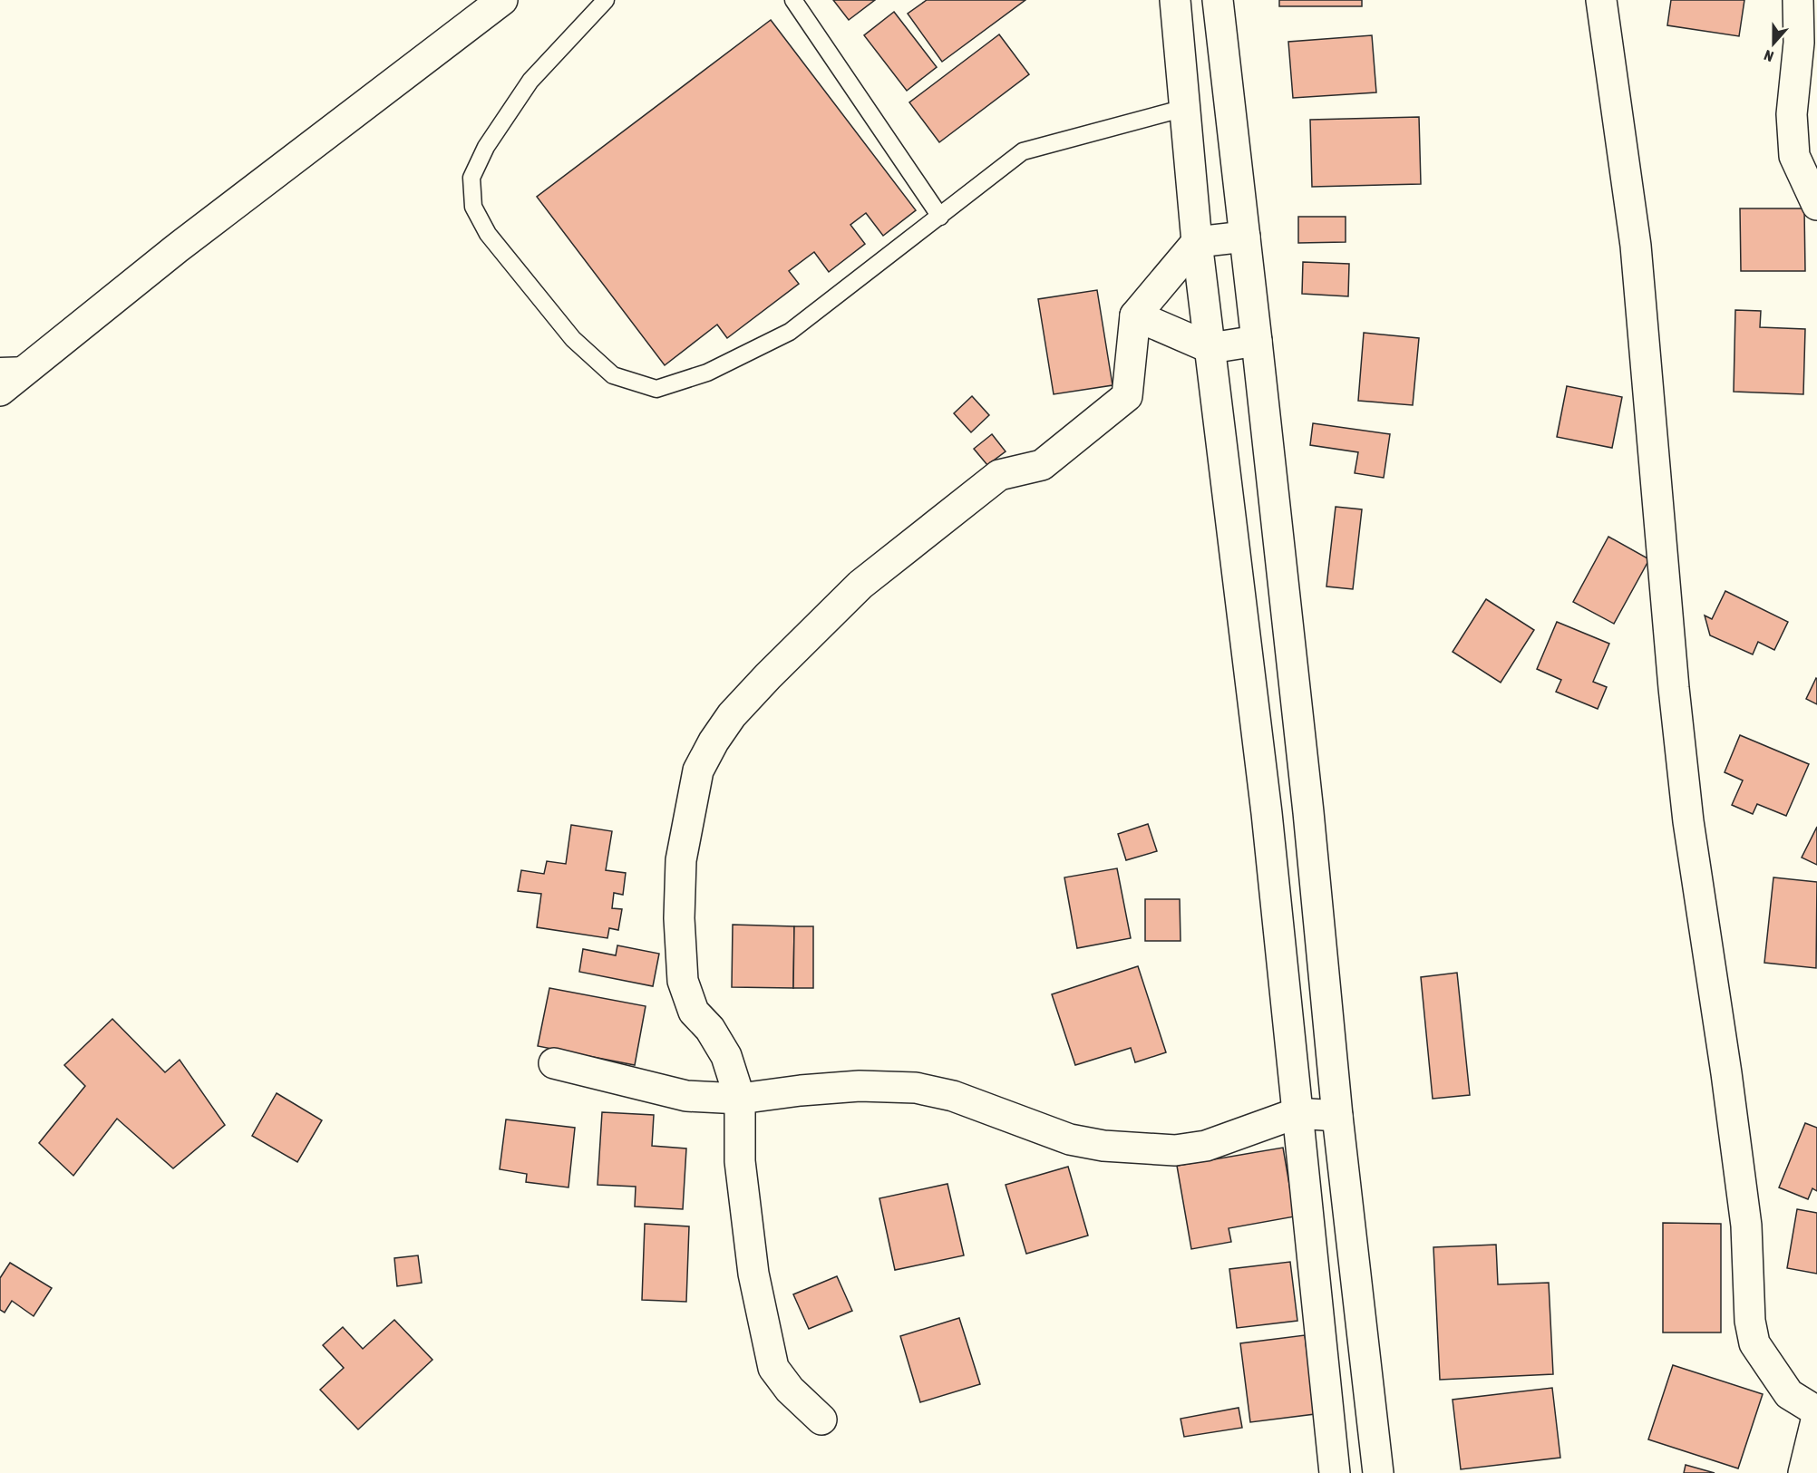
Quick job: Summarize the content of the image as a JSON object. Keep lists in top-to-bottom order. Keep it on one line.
{"north":"bottom"}
